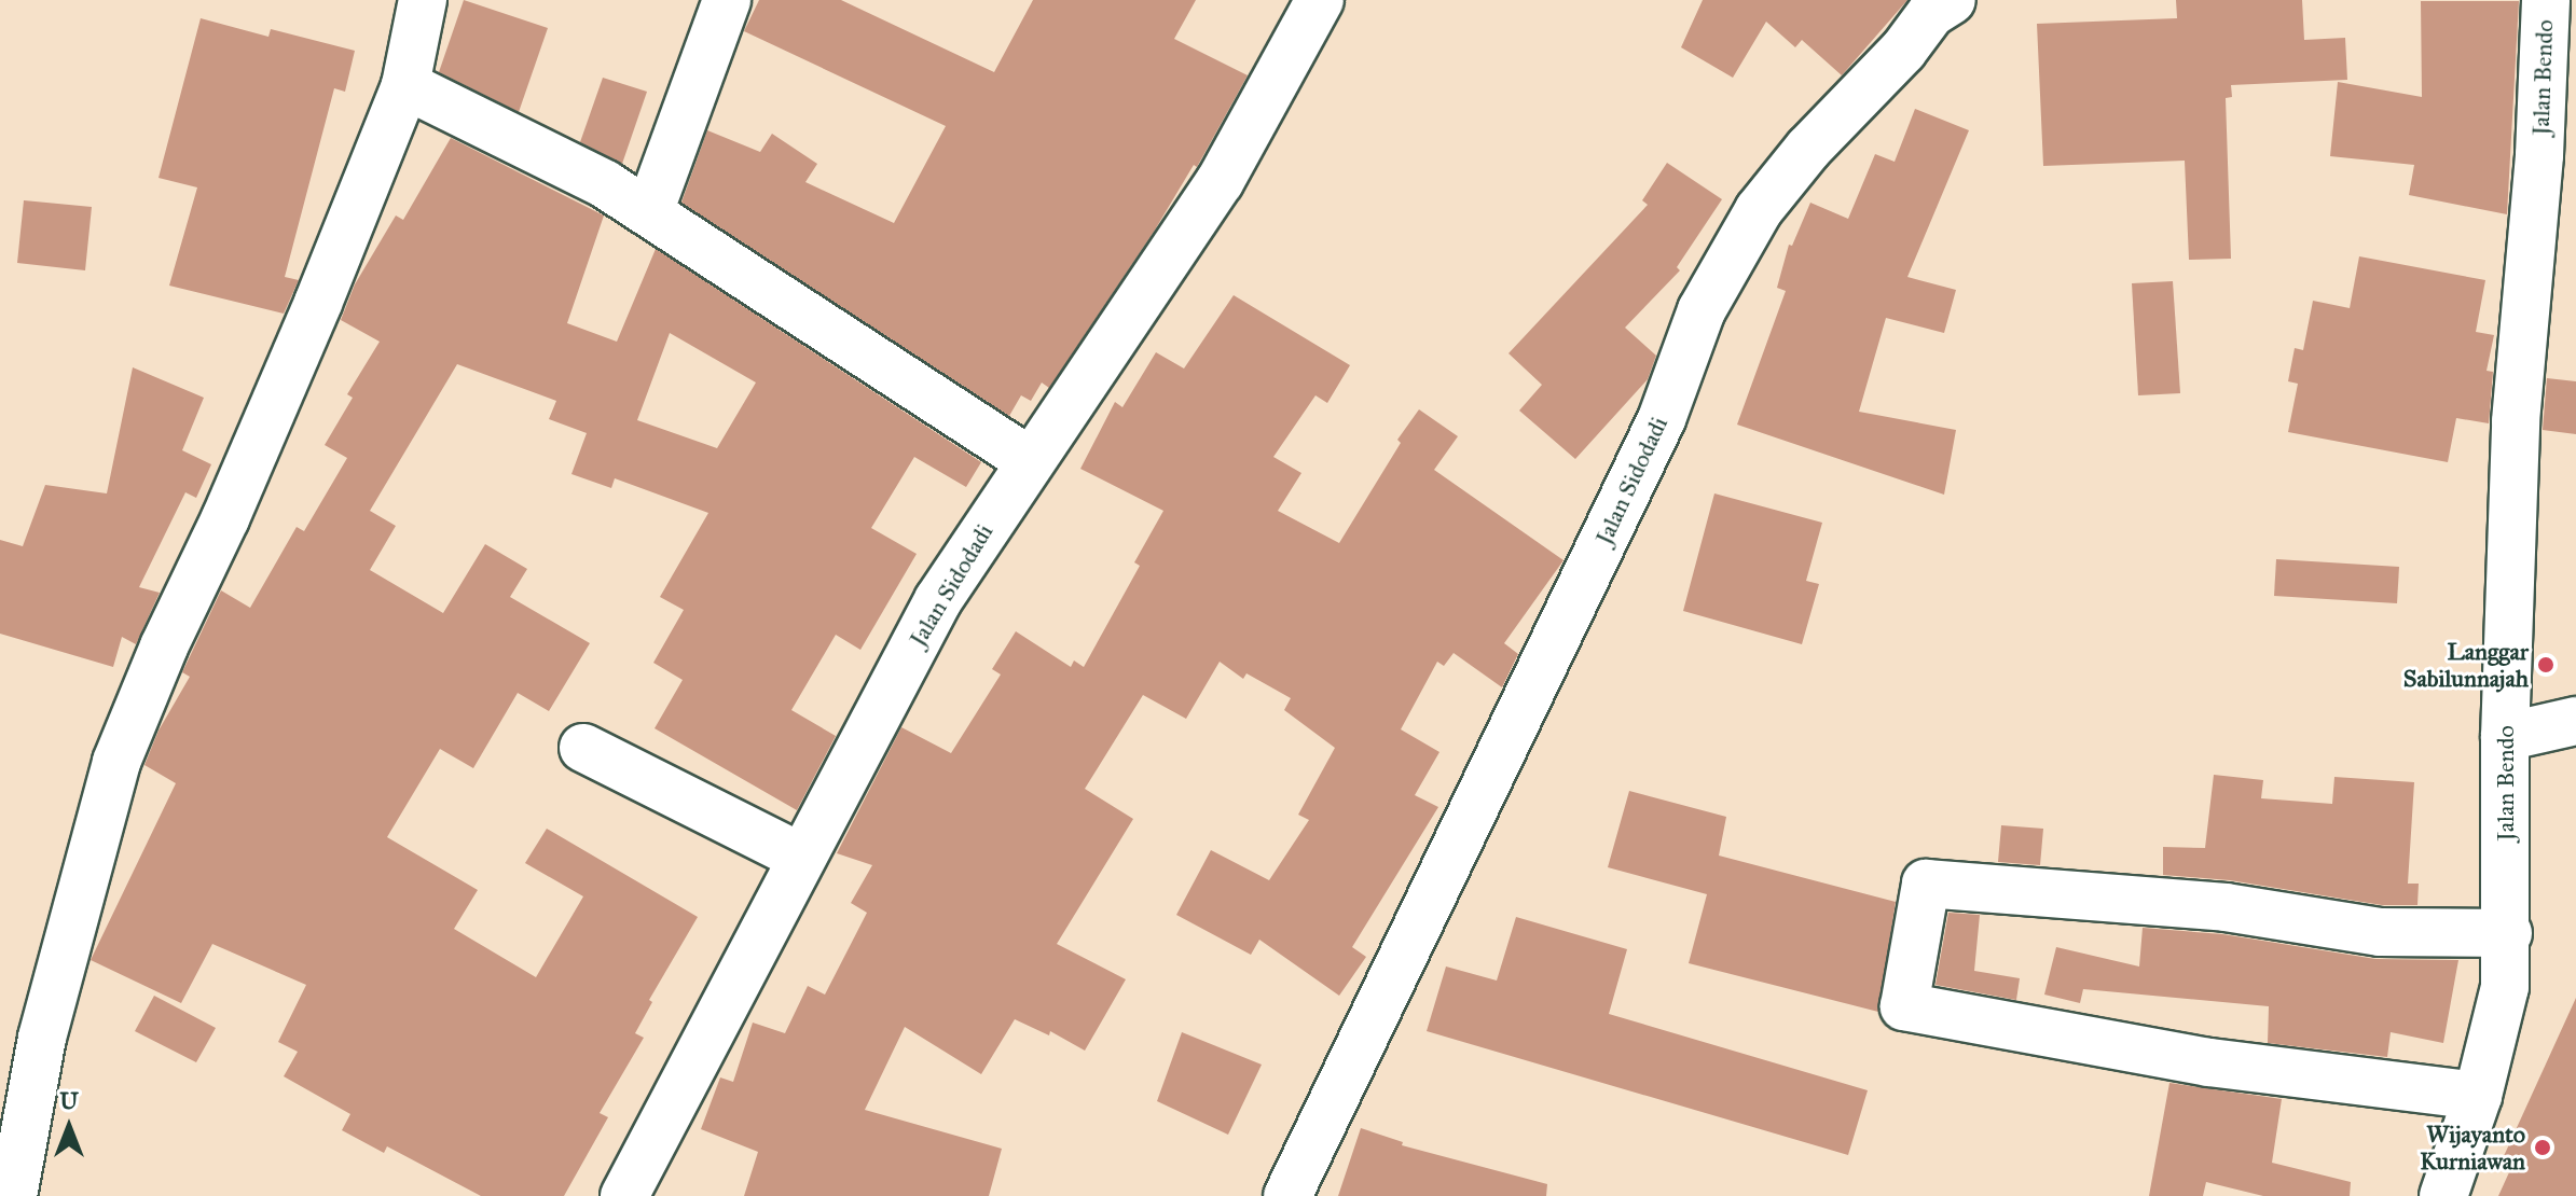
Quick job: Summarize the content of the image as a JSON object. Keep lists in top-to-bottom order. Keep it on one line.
{"streets":{"street":["Jalan Bendo","Jalan Sidodadi"]},"places":["Langgar Sabilunnajah","Wijayanto Kurniawan"],"north":"top"}
